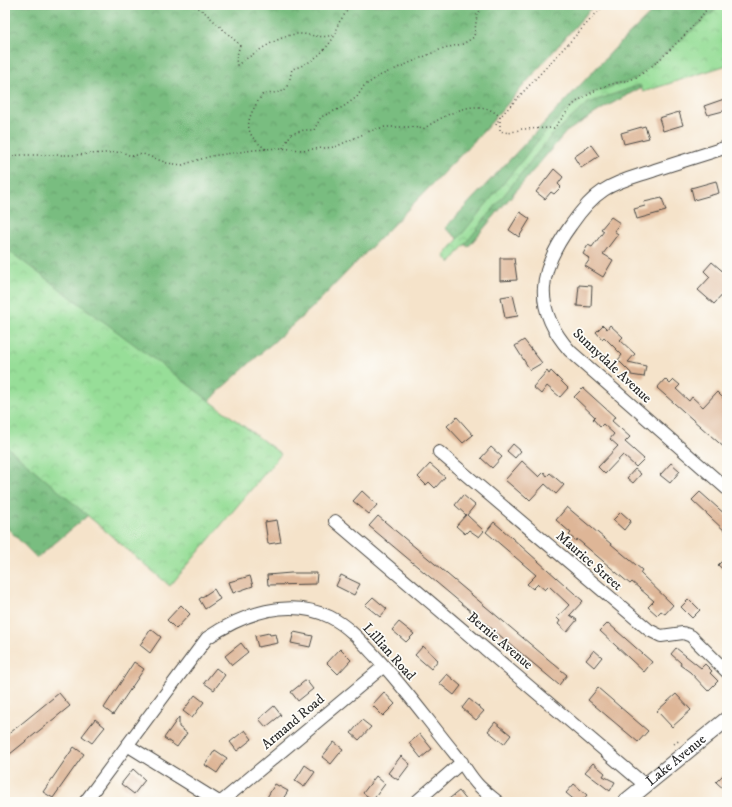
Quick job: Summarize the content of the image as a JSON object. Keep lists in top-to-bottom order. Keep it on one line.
{"streets":{"main road":["Lake Avenue"],"street":["Sunnydale Avenue","Maurice Street","Bernie Avenue","Lillian Road","Armand Road"]},"crossings":[["Bernie Avenue","Lake Avenue"],["Lillian Road","Armand Road"]]}
